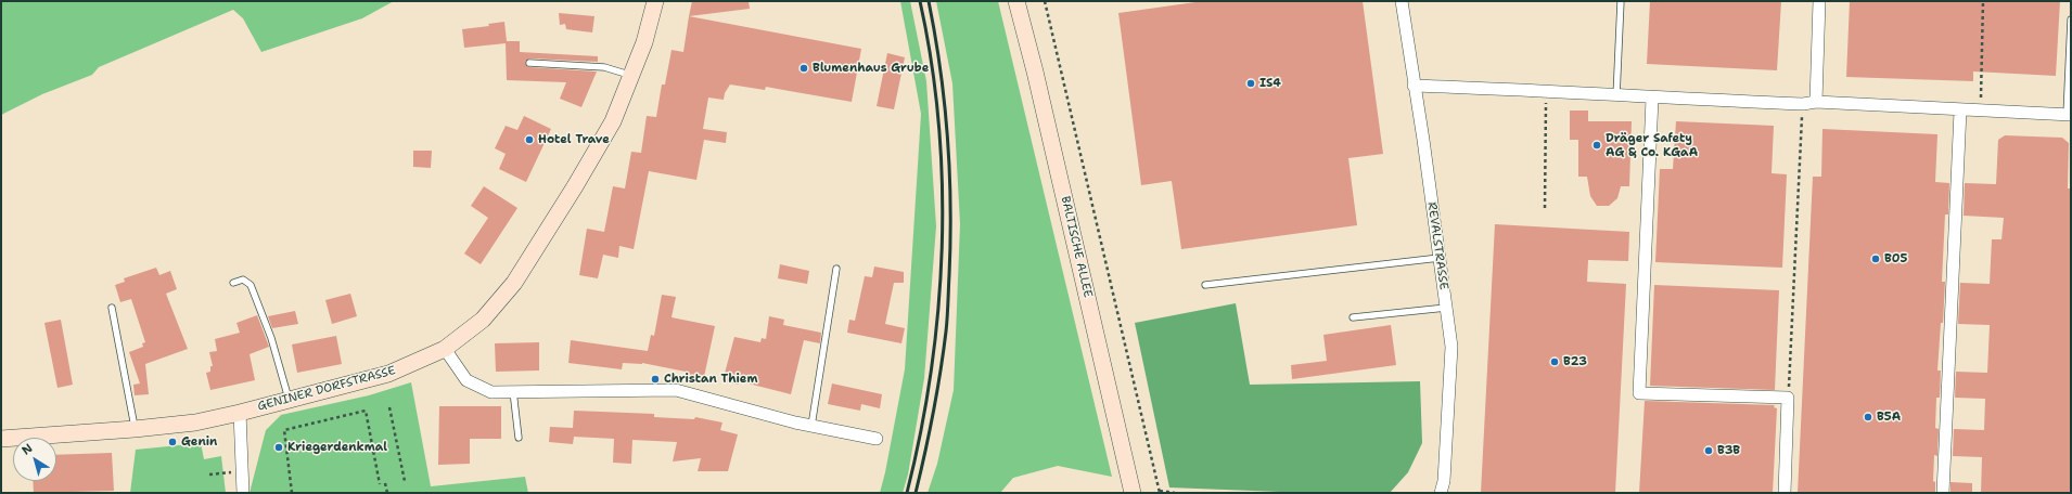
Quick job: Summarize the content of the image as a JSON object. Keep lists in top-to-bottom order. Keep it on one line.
{"streets":{"main road":["BALTISCHE ALLEE","GENINER DORFSTRASSE"],"street":["REVALSTRASSE"]},"places":["Blumenhaus Grube","IS4","Hotel Trave","Dräger Safety AG & Co. KGaA","B05","B23","Christan Thiem","B5A","Genin","Kriegerdenkmal","B3B"],"north":"top left"}
